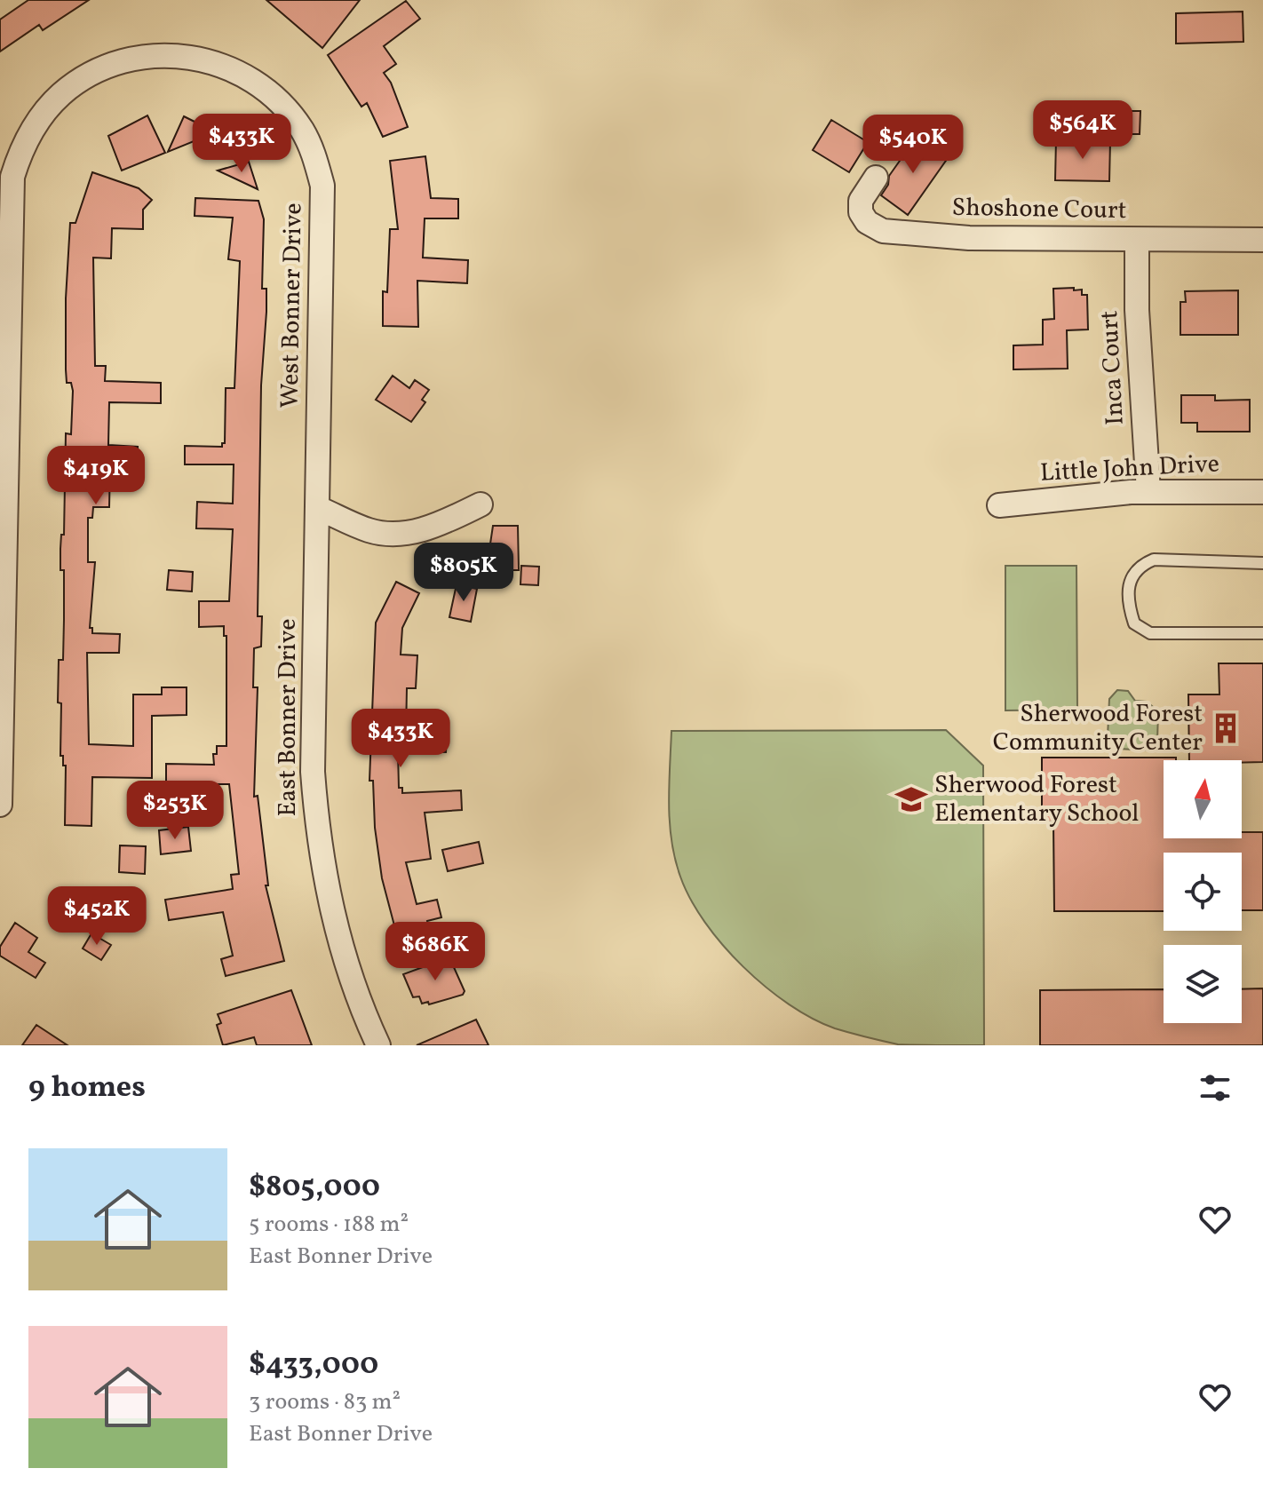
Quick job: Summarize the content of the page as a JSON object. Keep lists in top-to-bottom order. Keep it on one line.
{"streets":{"street":["Shoshone Court","West Bonner Drive","Inca Court","Little John Drive","East Bonner Drive"]},"crossings":[["Shoshone Court","Inca Court"],["West Bonner Drive","East Bonner Drive"],["Inca Court","Little John Drive"]],"places":{"building":["Sherwood Forest Community Center"],"school or university":["Sherwood Forest Elementary School"]},"north":"top","page":{"price":["$564K","$433K","$540K","$419K","$805K","$433K","$253K","$452K","$686K"],"heading":"9 homes","list":[{"name":"$805,000","note":"5 rooms · 188 m² · East Bonner Drive"},{"name":"$433,000","note":"3 rooms · 83 m² · East Bonner Drive"}]}}
